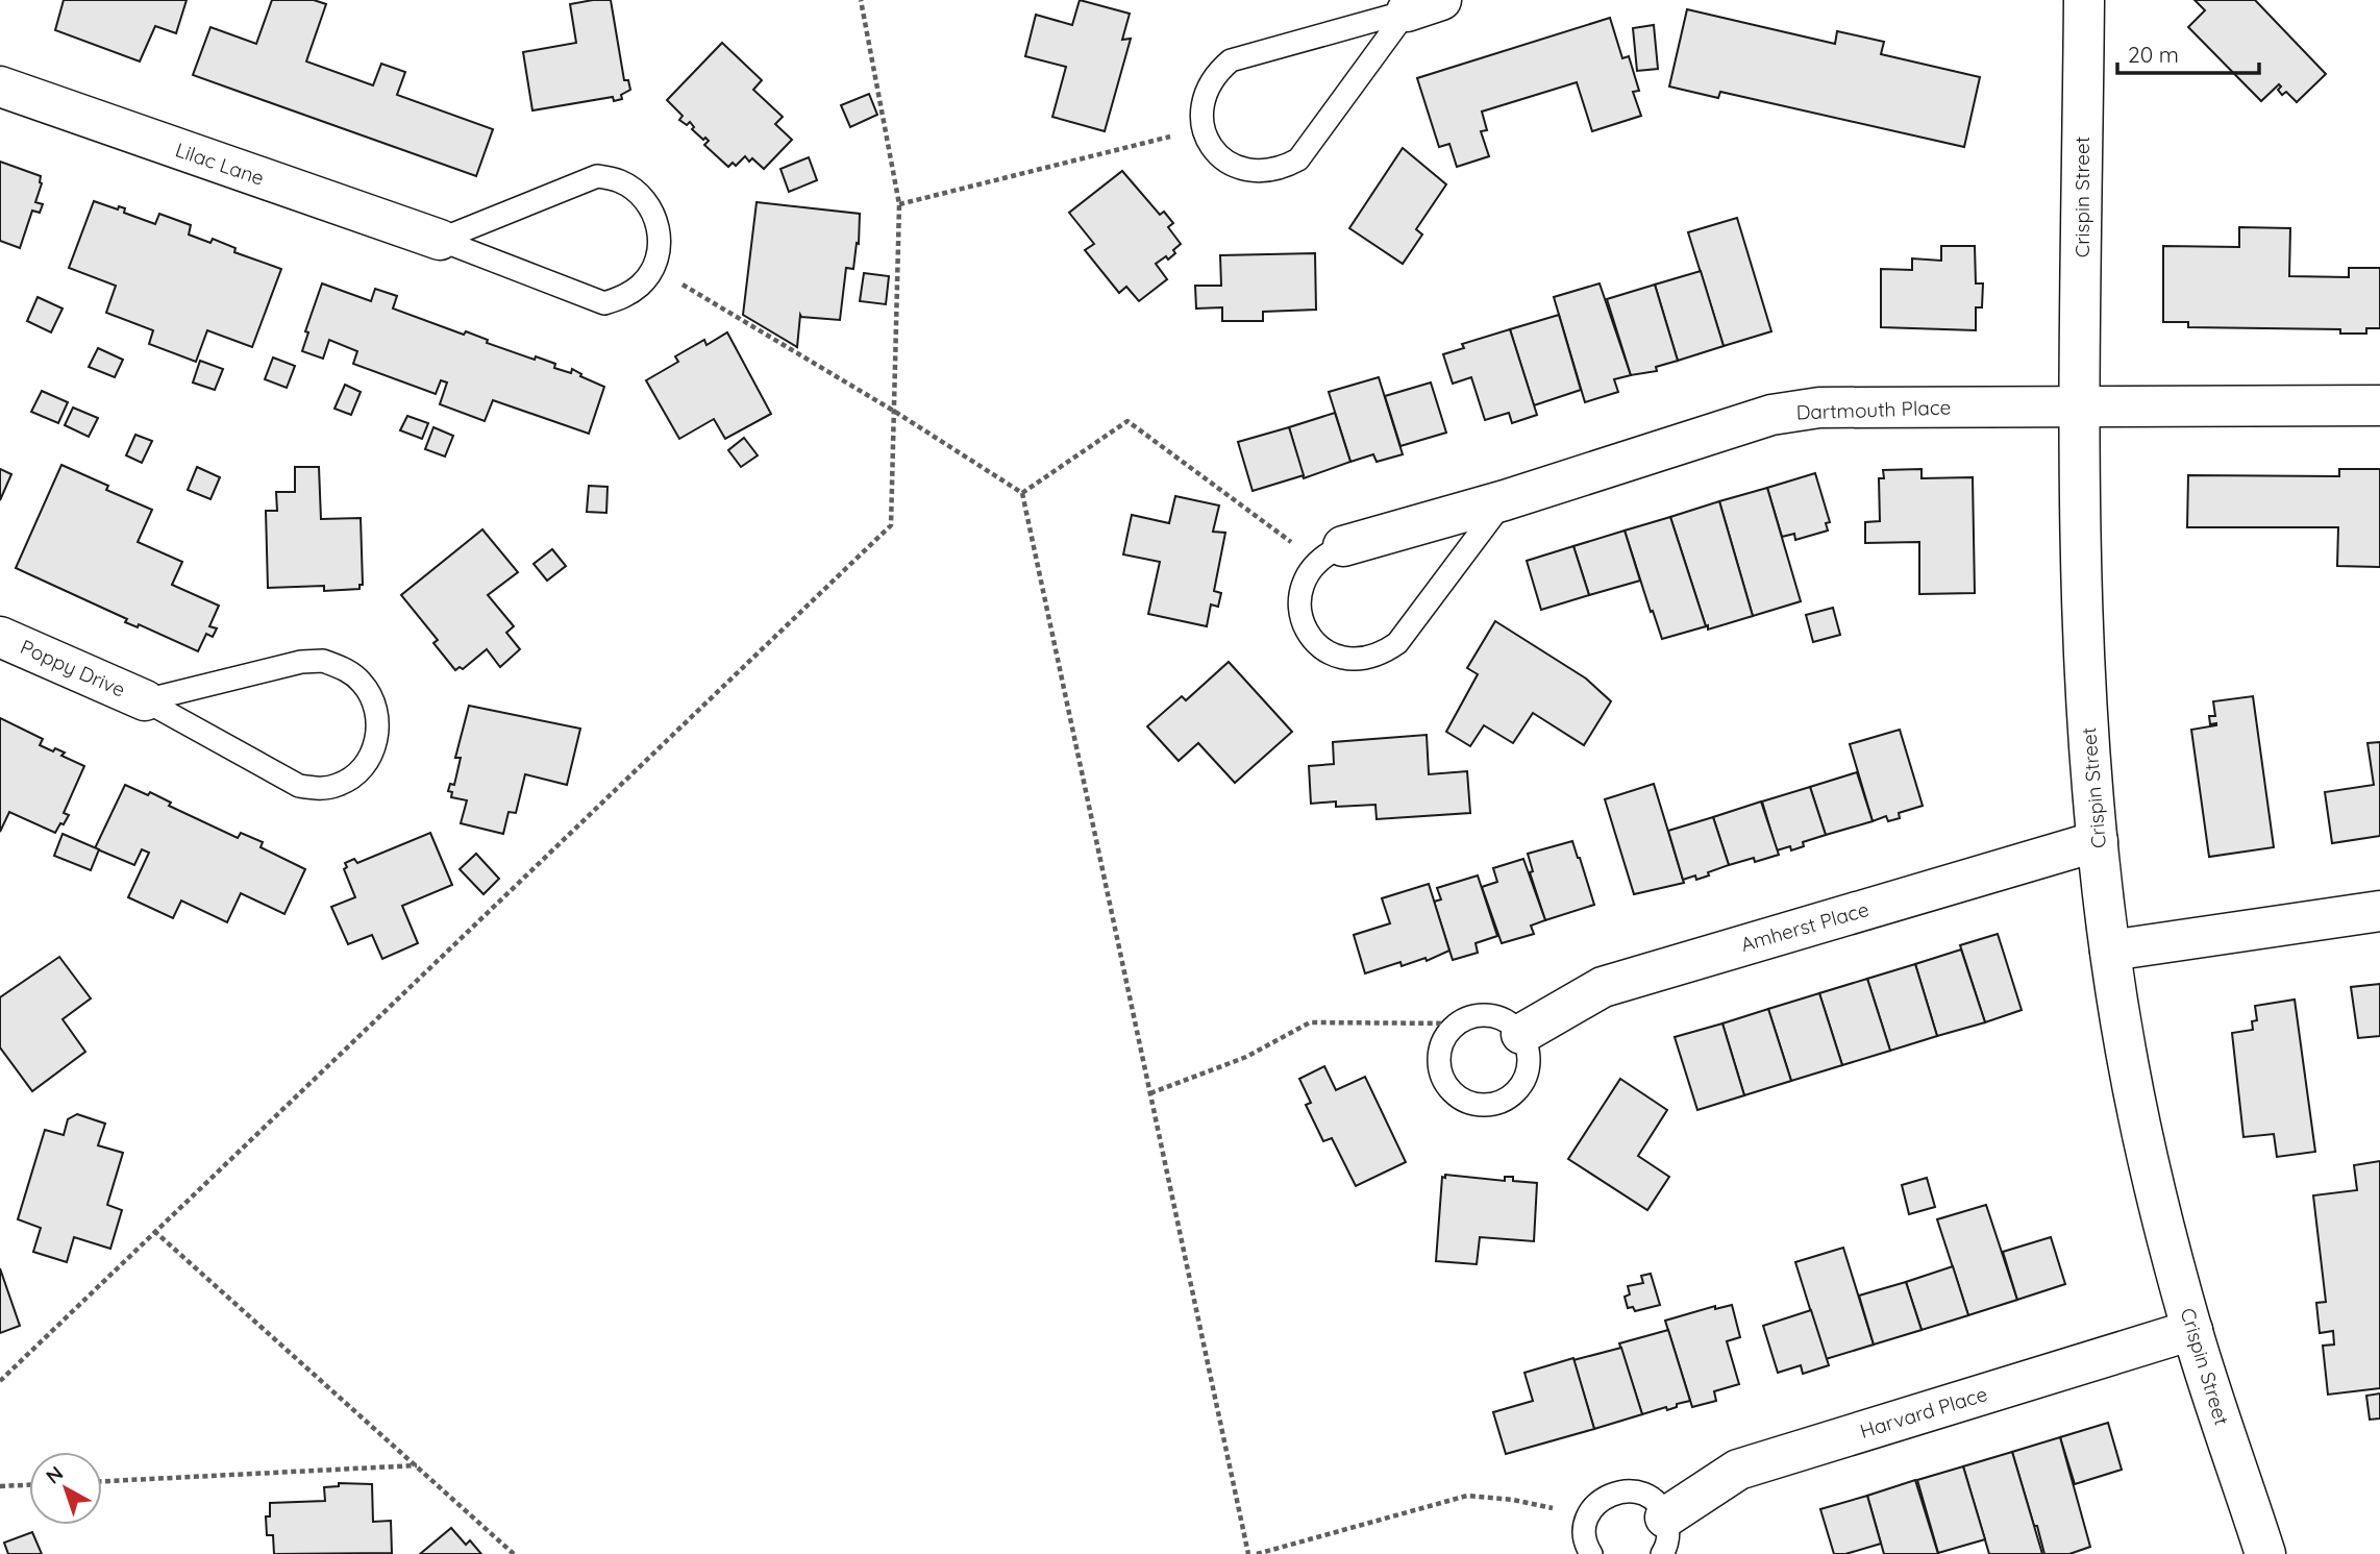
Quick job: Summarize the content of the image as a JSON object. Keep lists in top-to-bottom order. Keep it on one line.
{"streets":{"street":["Lilac Lane","Crispin Street","Dartmouth Place","Poppy Drive","Amherst Place","Harvard Place"]},"crossings":[["Crispin Street","Dartmouth Place"],["Crispin Street","Amherst Place"],["Crispin Street","Harvard Place"]],"scale_bar":"20 m","north":"top left"}
